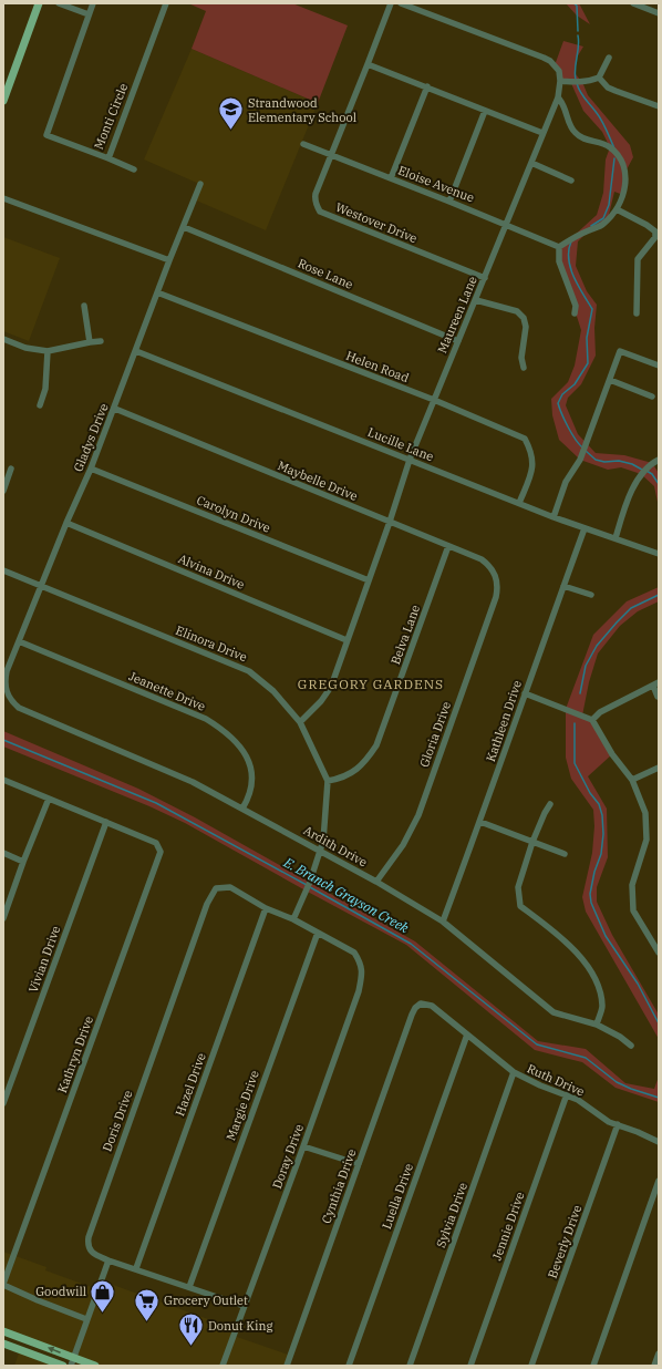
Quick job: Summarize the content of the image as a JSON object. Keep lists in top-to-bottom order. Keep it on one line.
{"streets":{"street":["Monti Circle","Eloise Avenue","Westover Drive","Rose Lane","Maureen Lane","Helen Road","Gladys Drive","Lucille Lane","Maybelle Drive","Carolyn Drive","Alvina Drive","Belva Lane","Elinora Drive","Jeanette Drive","Kathleen Drive","Gloria Drive","Ardith Drive","Vivian Drive","Kathryn Drive","Ruth Drive","Hazel Drive","Margie Drive","Doris Drive","Doray Drive","Cynthia Drive","Luella Drive","Sylvia Drive","Jennie Drive","Beverly Drive"]},"crossings":[["Eloise Avenue","Westover Drive"],["Eloise Avenue","Maureen Lane"],["Westover Drive","Maureen Lane"],["Rose Lane","Maureen Lane"],["Rose Lane","Gladys Drive"],["Maureen Lane","Helen Road"],["Maureen Lane","Lucille Lane"],["Maureen Lane","Maybelle Drive"],["Maureen Lane","Carolyn Drive"],["Maureen Lane","Alvina Drive"],["Maureen Lane","Elinora Drive"],["Helen Road","Gladys Drive"],["Helen Road","Lucille Lane"],["Gladys Drive","Lucille Lane"],["Gladys Drive","Maybelle Drive"],["Gladys Drive","Carolyn Drive"],["Gladys Drive","Alvina Drive"],["Gladys Drive","Elinora Drive"],["Gladys Drive","Jeanette Drive"],["Gladys Drive","Ardith Drive"],["Lucille Lane","Kathleen Drive"],["Maybelle Drive","Belva Lane"],["Maybelle Drive","Gloria Drive"],["Belva Lane","Elinora Drive"],["Elinora Drive","Ardith Drive"],["Jeanette Drive","Ardith Drive"],["Kathleen Drive","Ardith Drive"],["Gloria Drive","Ardith Drive"],["Vivian Drive","Kathryn Drive"],["Ruth Drive","Cynthia Drive"],["Ruth Drive","Luella Drive"],["Ruth Drive","Sylvia Drive"],["Ruth Drive","Jennie Drive"],["Ruth Drive","Beverly Drive"],["Hazel Drive","Doris Drive"],["Margie Drive","Doray Drive"]],"districts":["GREGORY GARDENS"],"water":["E. Branch Grayson Creek"],"places":{"school or university":["Strandwood Elementary School"],"shop":["Goodwill"],"supermarket":["Grocery Outlet"],"restaurant":["Donut King"]}}
